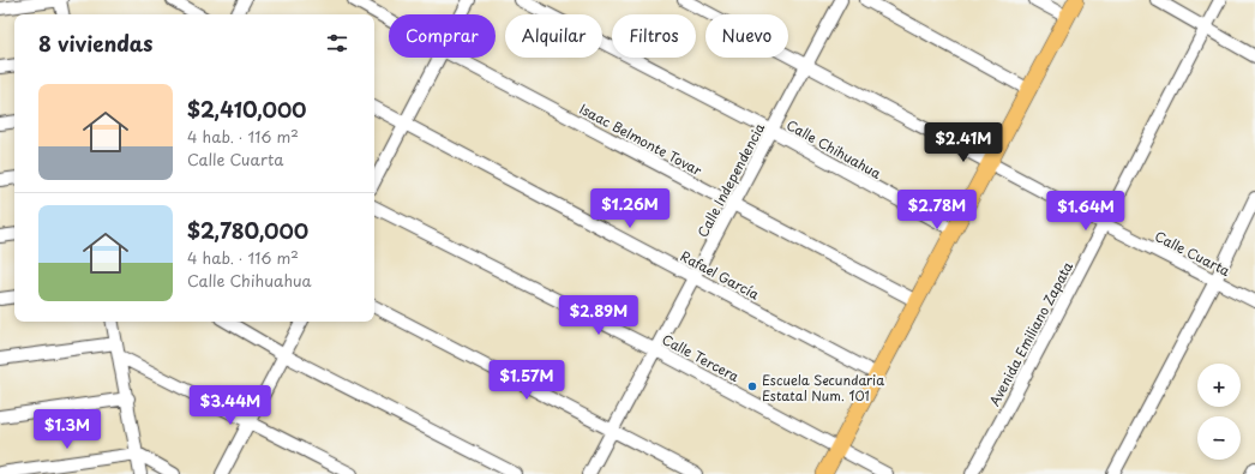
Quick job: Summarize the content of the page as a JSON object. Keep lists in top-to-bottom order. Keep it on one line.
{"streets":{"street":["Isaac Belmonte Tovar","Calle Chihuahua","Calle Independencia","Calle Cuarta","Rafael García","Avenida Emiliano Zapata","Calle Tercera"]},"crossings":[["Isaac Belmonte Tovar","Calle Independencia"],["Calle Chihuahua","Calle Independencia"],["Calle Independencia","Calle Cuarta"],["Calle Independencia","Rafael García"],["Calle Independencia","Calle Tercera"],["Calle Cuarta","Avenida Emiliano Zapata"]],"places":["Escuela Secundaria Estatal Num. 101"],"page":{"chip":["Comprar","Alquilar","Filtros","Nuevo"],"heading":"8 viviendas","list":[{"name":"$2,410,000","note":"4 hab. · 116 m² · Calle Cuarta"},{"name":"$2,780,000","note":"4 hab. · 116 m² · Calle Chihuahua"}],"price":["$2.41M","$1.26M","$2.78M","$1.64M","$2.89M","$1.57M","$3.44M","$1.3M"],"map_buttons":["+","−"]}}
